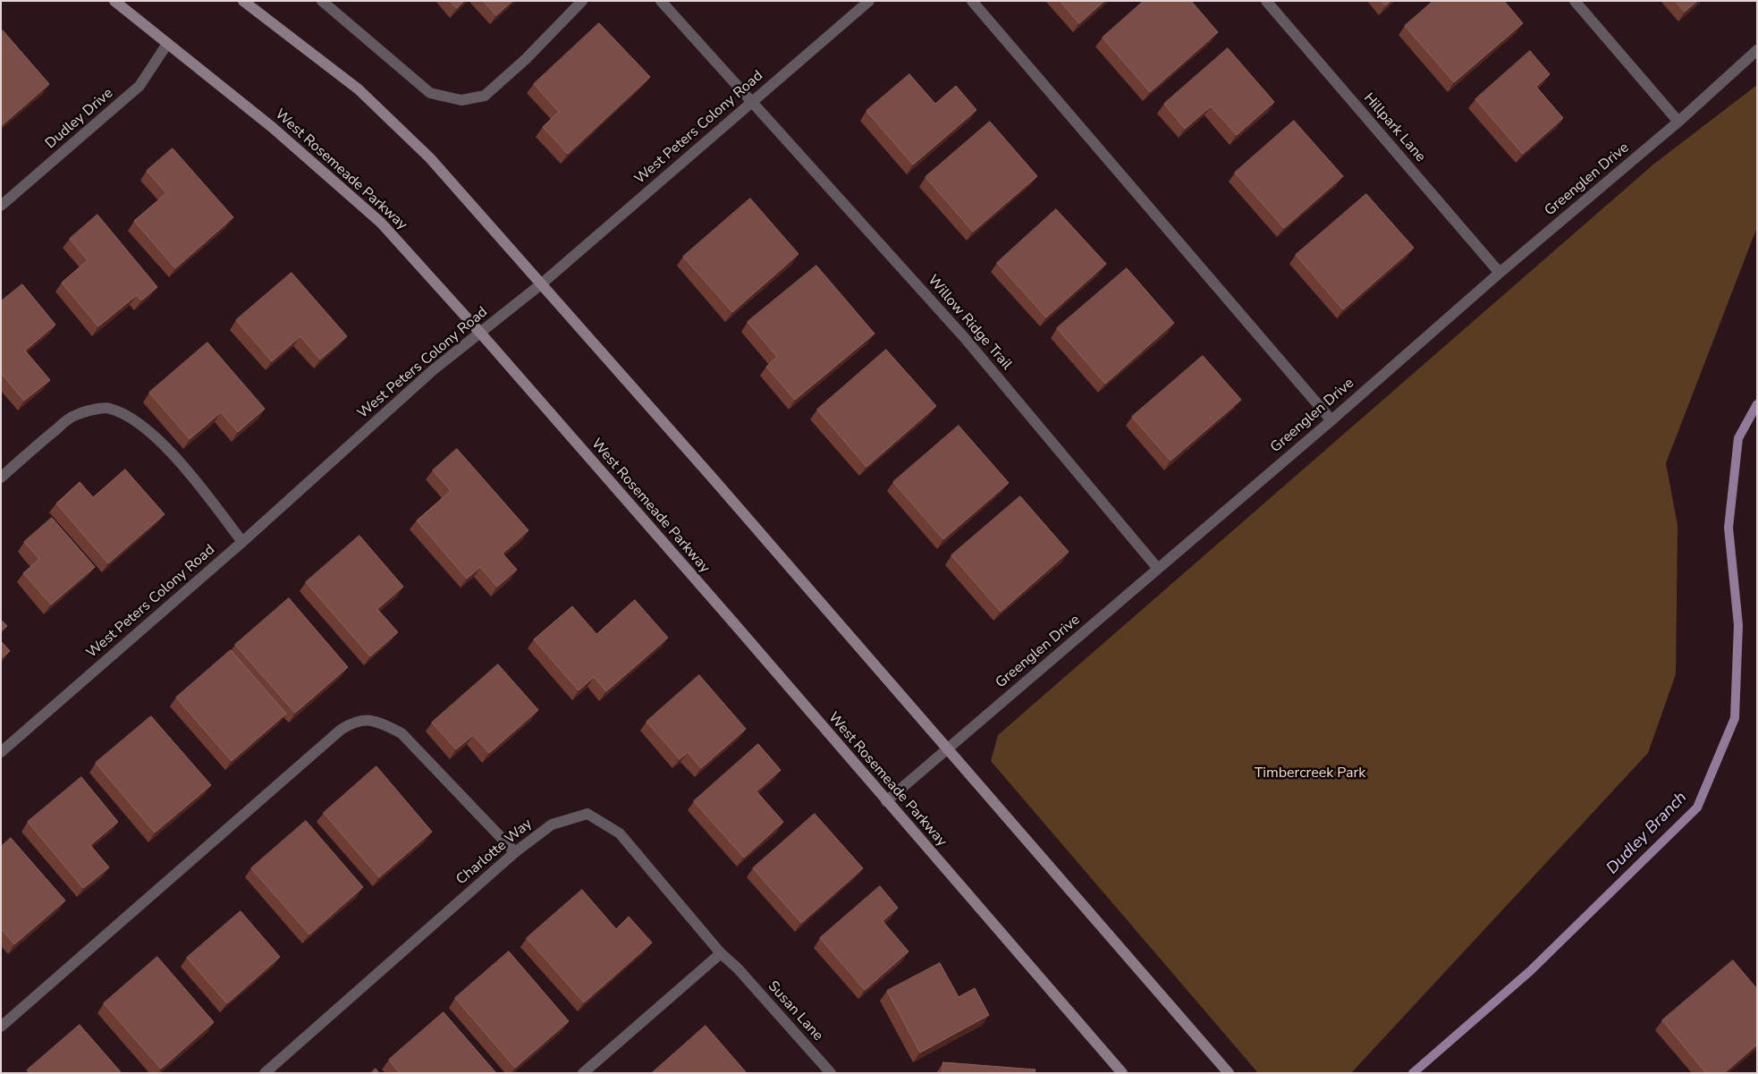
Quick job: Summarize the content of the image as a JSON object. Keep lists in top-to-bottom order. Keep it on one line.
{"streets":{"main road":["West Rosemeade Parkway"],"street":["Dudley Drive","West Peters Colony Road","Hillpark Lane","Greenglen Drive","Willow Ridge Trail","Charlotte Way","Susan Lane"]},"crossings":[["Dudley Drive","West Rosemeade Parkway"],["West Peters Colony Road","West Rosemeade Parkway"],["West Peters Colony Road","Willow Ridge Trail"],["Hillpark Lane","Greenglen Drive"],["West Rosemeade Parkway","Greenglen Drive"],["Greenglen Drive","Willow Ridge Trail"],["Charlotte Way","Susan Lane"]],"water":["Dudley Branch"],"parks":["Timbercreek Park"]}
